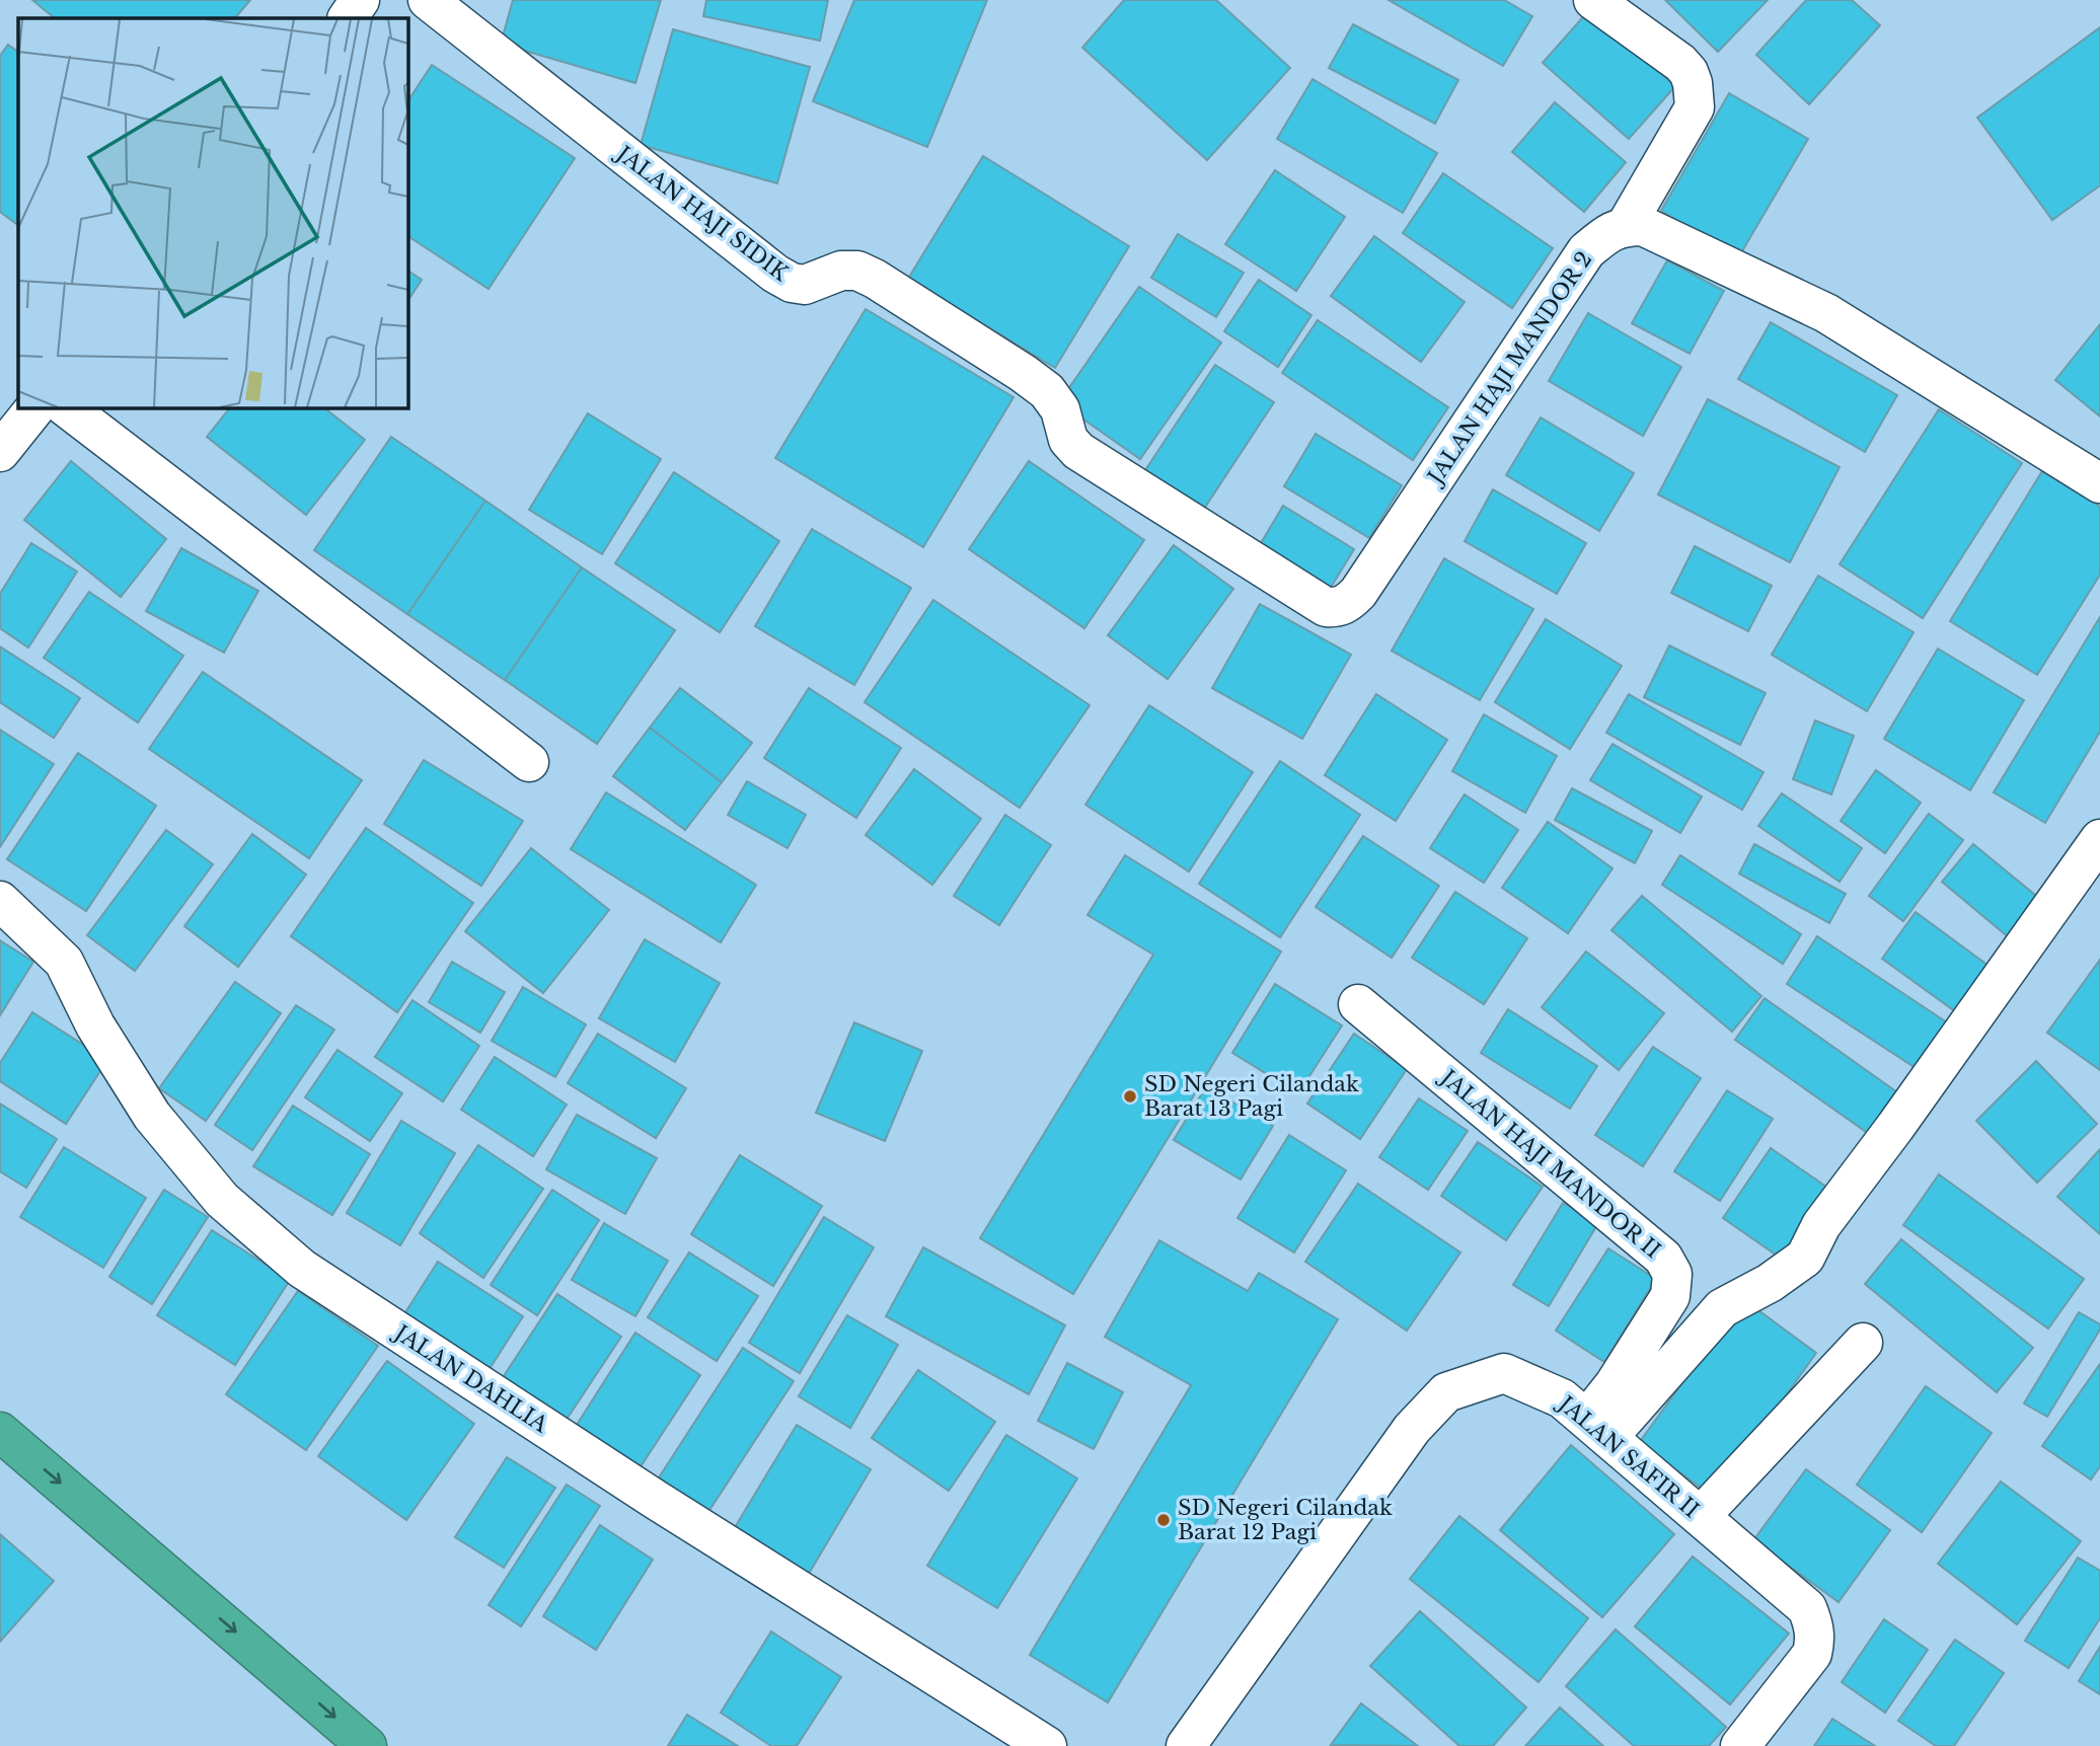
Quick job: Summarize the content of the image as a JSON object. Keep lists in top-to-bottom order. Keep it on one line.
{"streets":{"street":["JALAN HAJI SIDIK","JALAN HAJI MANDOR 2","JALAN HAJI MANDOR II","JALAN DAHLIA","JALAN SAFIR II"]},"crossings":[["JALAN HAJI SIDIK","JALAN HAJI MANDOR 2"],["JALAN HAJI MANDOR II","JALAN SAFIR II"]],"places":["SD Negeri Cilandak Barat 13 Pagi","SD Negeri Cilandak Barat 12 Pagi"]}
